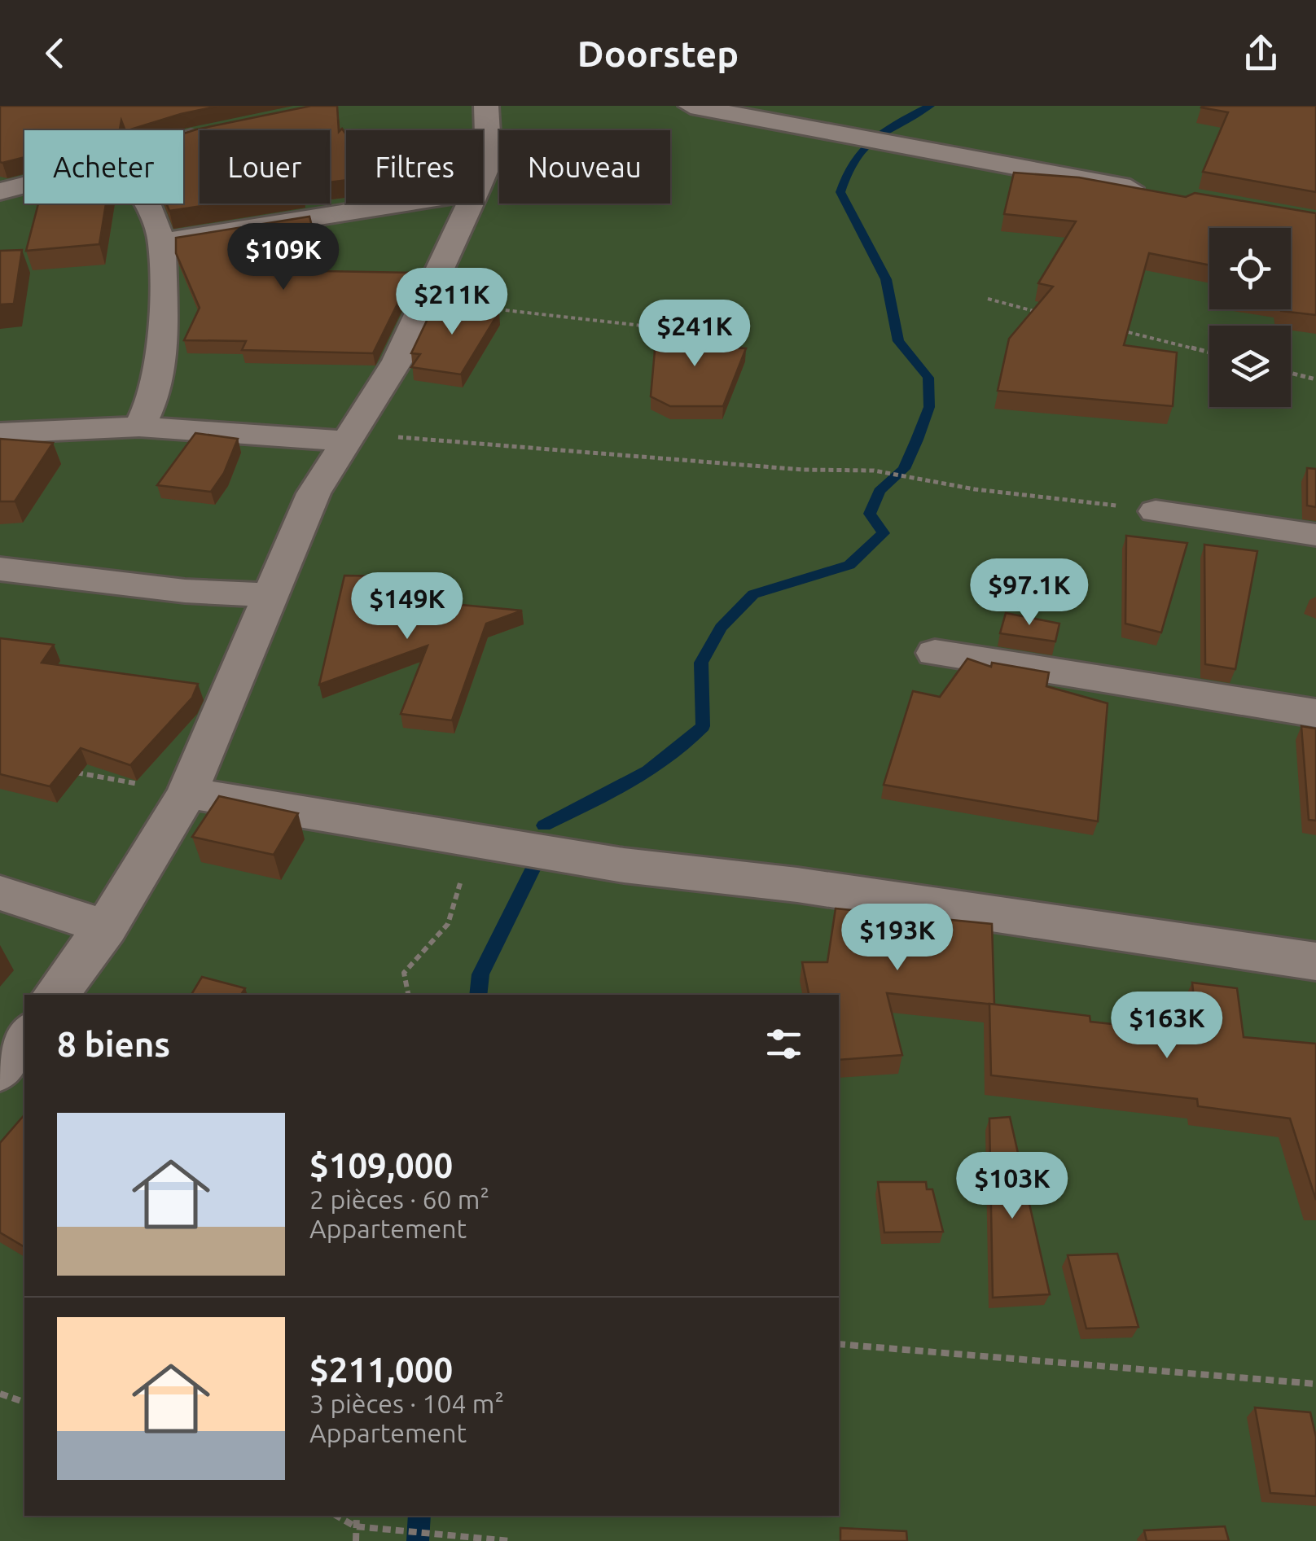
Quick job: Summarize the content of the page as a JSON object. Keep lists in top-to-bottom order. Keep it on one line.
{"page":{"header":"Doorstep","chip":["Acheter","Louer","Filtres","Nouveau"],"price":["$109K","$211K","$241K","$97.1K","$149K","$193K","$163K","$103K"],"heading":"8 biens","list":[{"name":"$109,000","note":"2 pièces · 60 m² · Appartement"},{"name":"$211,000","note":"3 pièces · 104 m² · Appartement"}]}}
